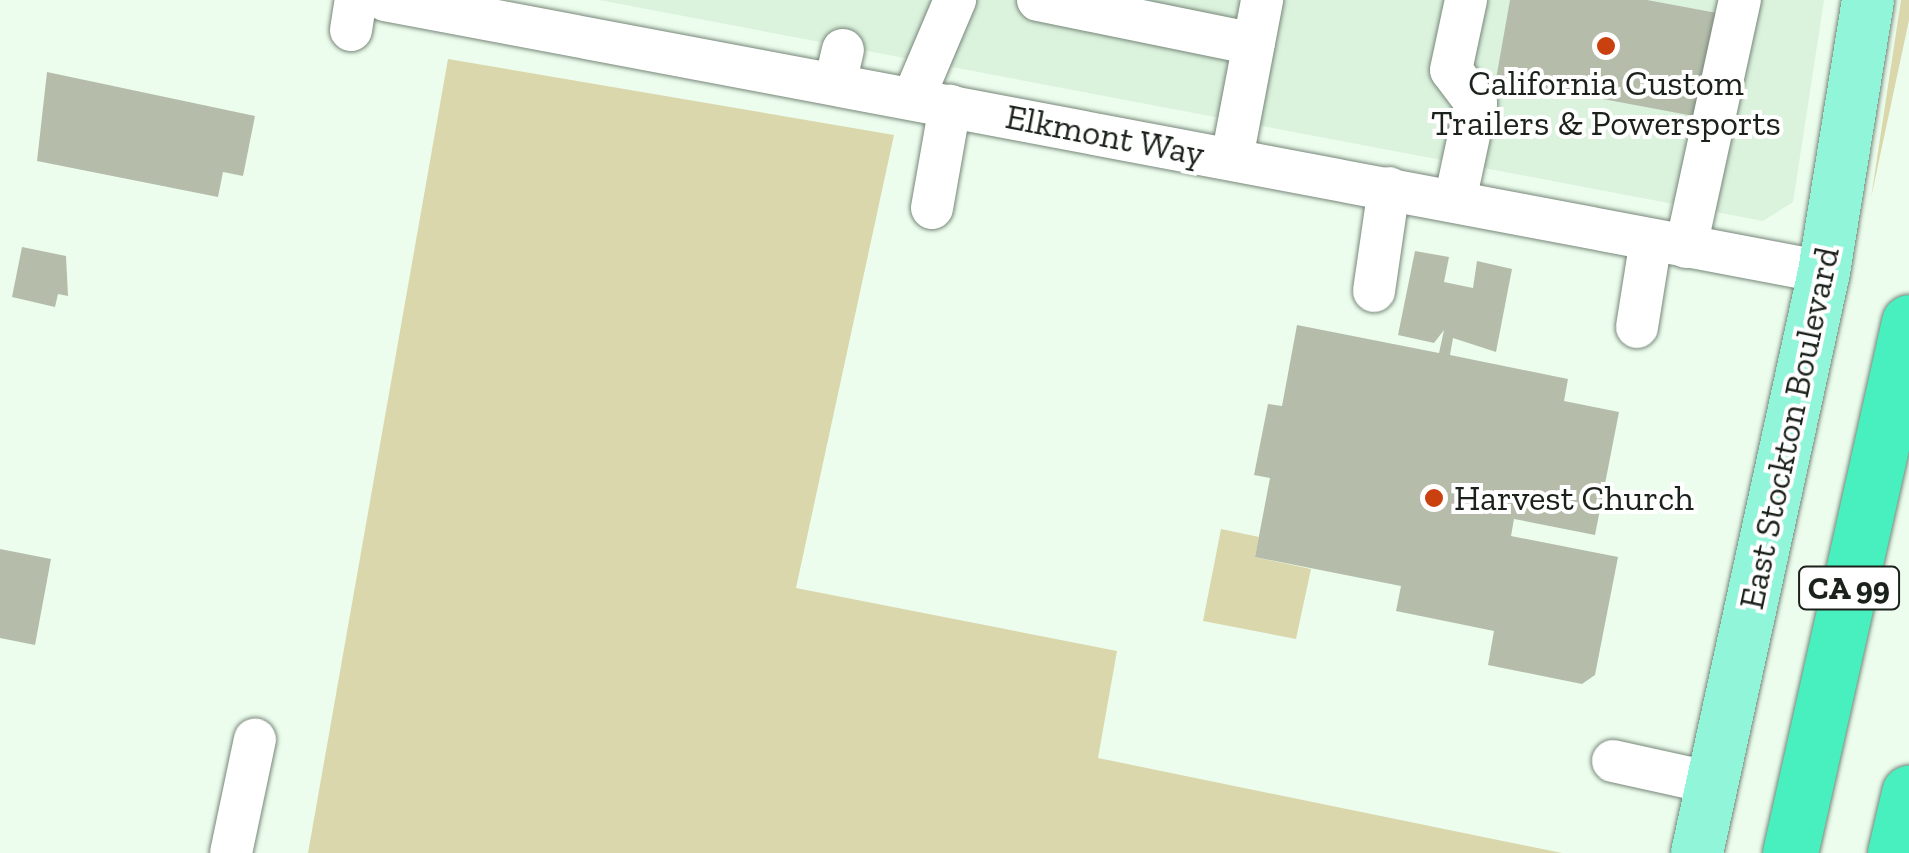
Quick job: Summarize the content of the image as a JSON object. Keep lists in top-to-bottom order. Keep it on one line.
{"streets":{"highway":["CA 99"],"main road":["East Stockton Boulevard"],"street":["Elkmont Way"]},"crossings":[["Elkmont Way","East Stockton Boulevard"]],"places":["California Custom Trailers & Powersports","Harvest Church"]}
